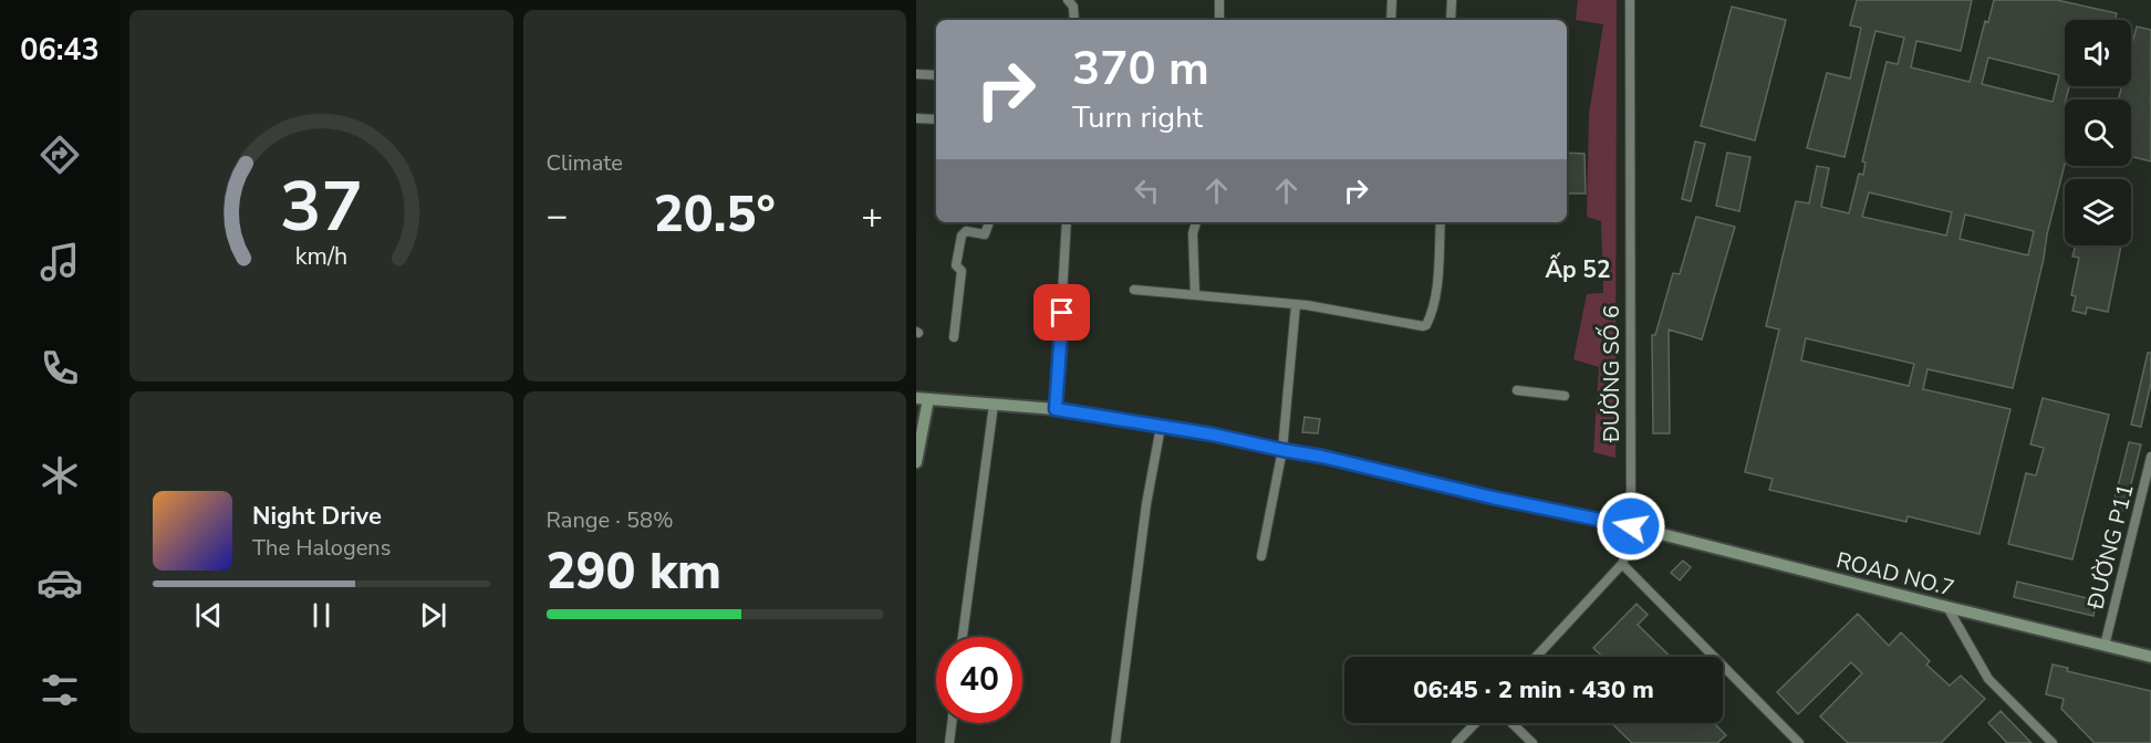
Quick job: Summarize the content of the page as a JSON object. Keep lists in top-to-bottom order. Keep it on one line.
{"streets":{"street":["ĐƯỜNG SỐ 6","ĐƯỜNG P11","ROAD NO.7"]},"crossings":[["ĐƯỜNG SỐ 6","ROAD NO.7"],["ĐƯỜNG P11","ROAD NO.7"]],"districts":["Ấp 52"],"page":{"tabs":"06:43","tile":["Climate",["Range · 58%","290 km"]],"turn":["370 m","Turn right"],"heat":["−","20.5°","+"],"song":["Night Drive","The Halogens"],"limit":"40","trip":"06:45 · 2 min · 430 m","gauge":["37","km/h"]}}
